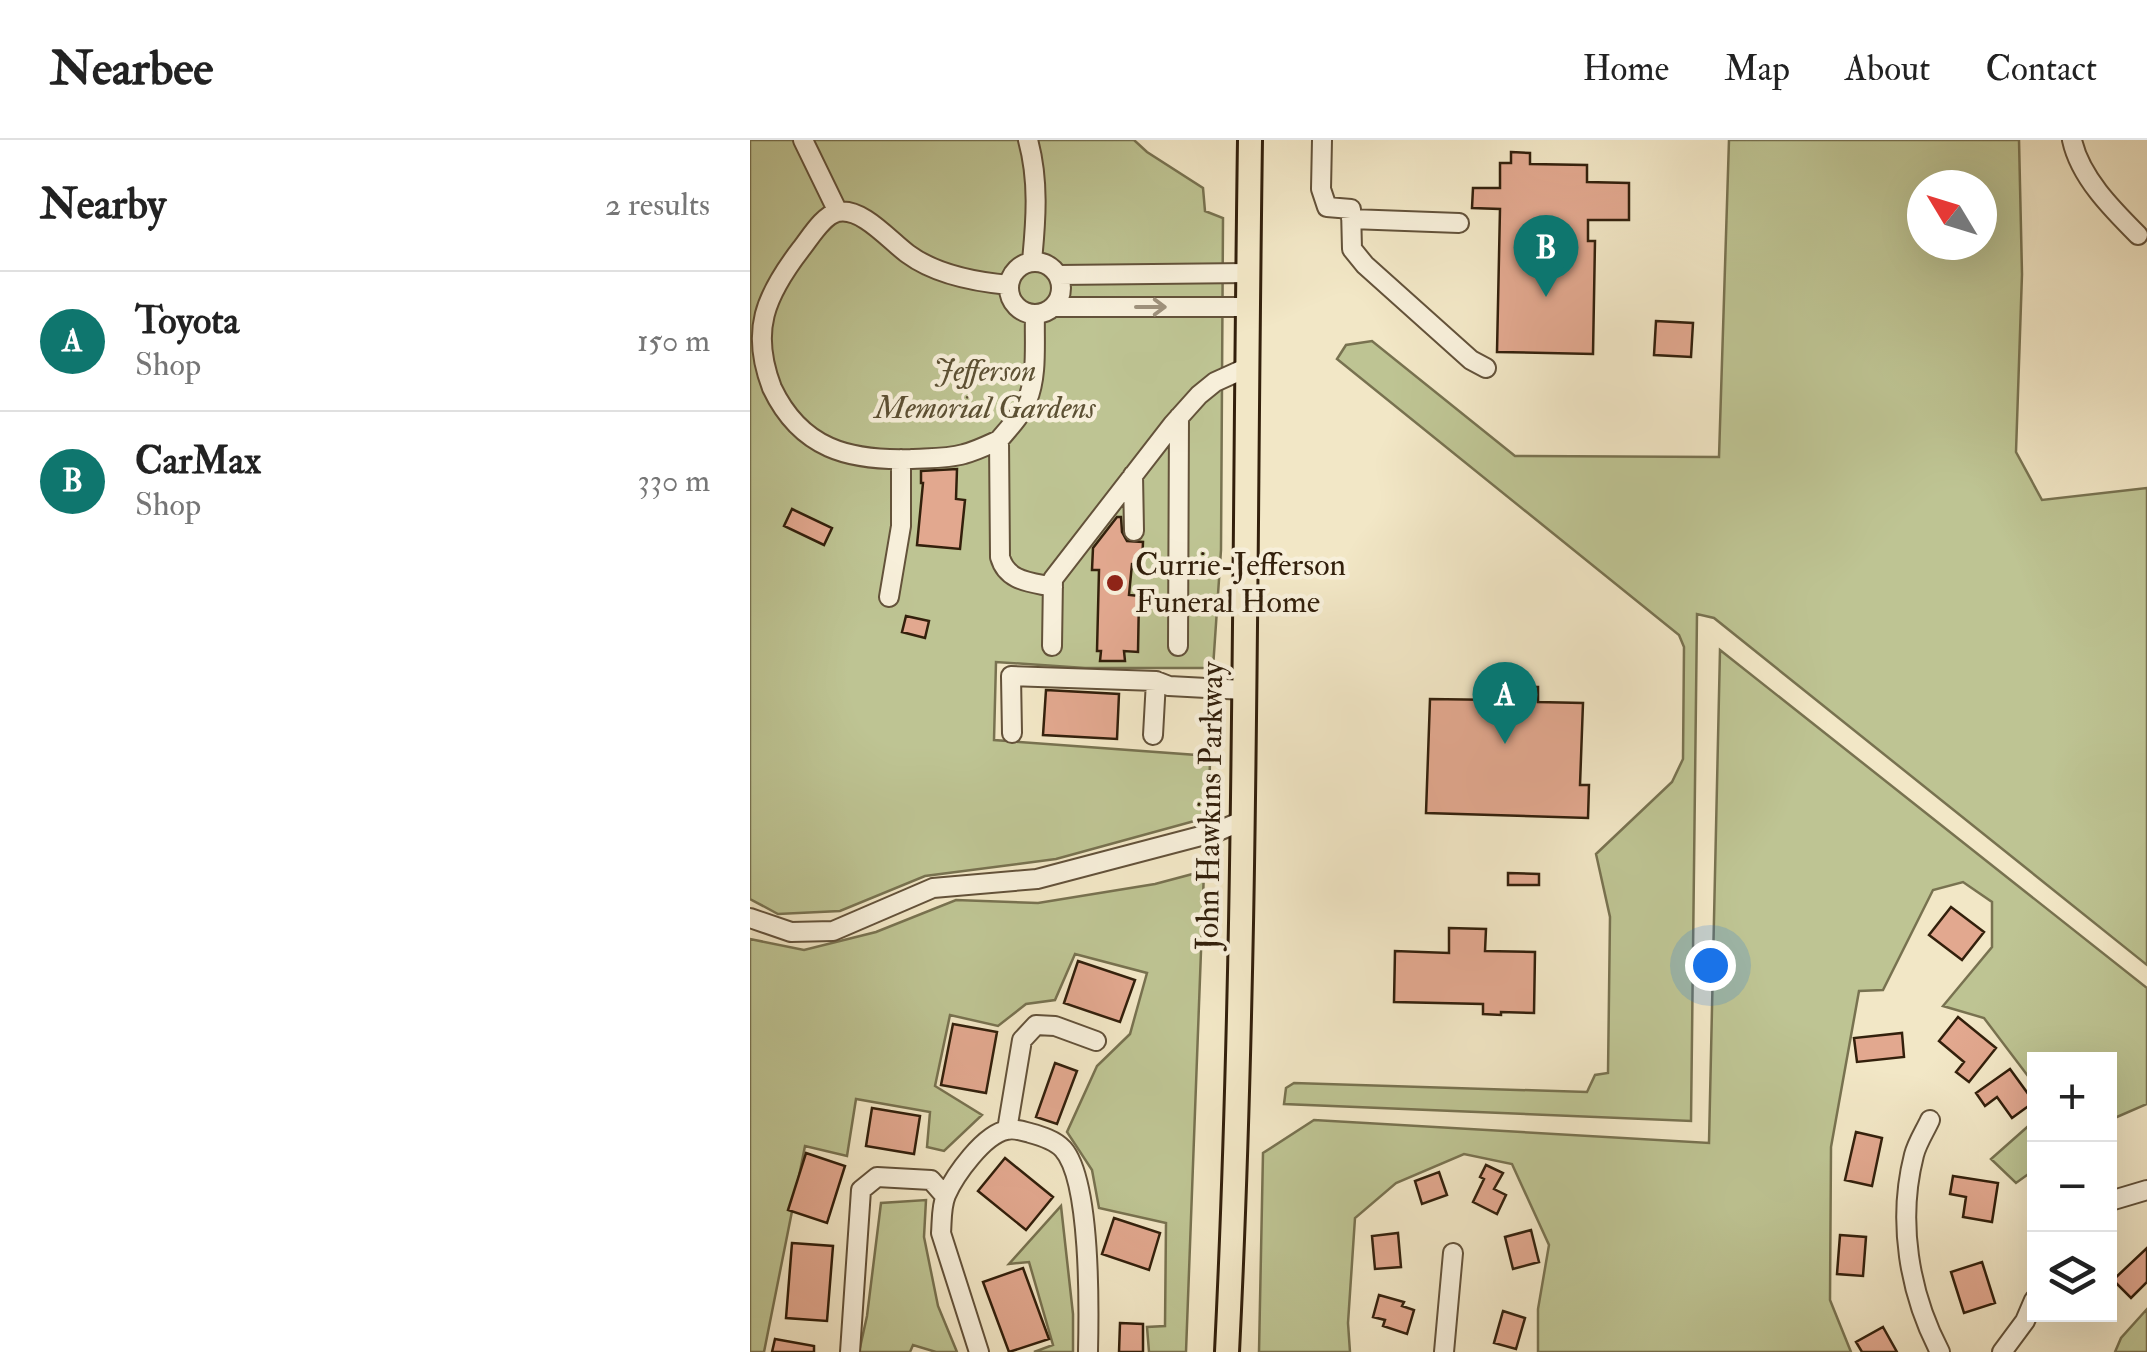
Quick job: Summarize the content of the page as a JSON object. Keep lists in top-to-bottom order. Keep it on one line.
{"streets":{"main road":["John Hawkins Parkway"]},"parks":["Jefferson Memorial Gardens"],"places":["Currie-Jefferson Funeral Home"],"north":"top left","page":{"header":"Nearbee","nav":["Home","Map","About","Contact"],"heading":["Nearby","2 results"],"pins":["B","A"],"list":[{"mark":"A","name":"Toyota","note":"Shop","value":"150 m"},{"mark":"B","name":"CarMax","note":"Shop","value":"330 m"}],"map_buttons":["+","−"]}}
